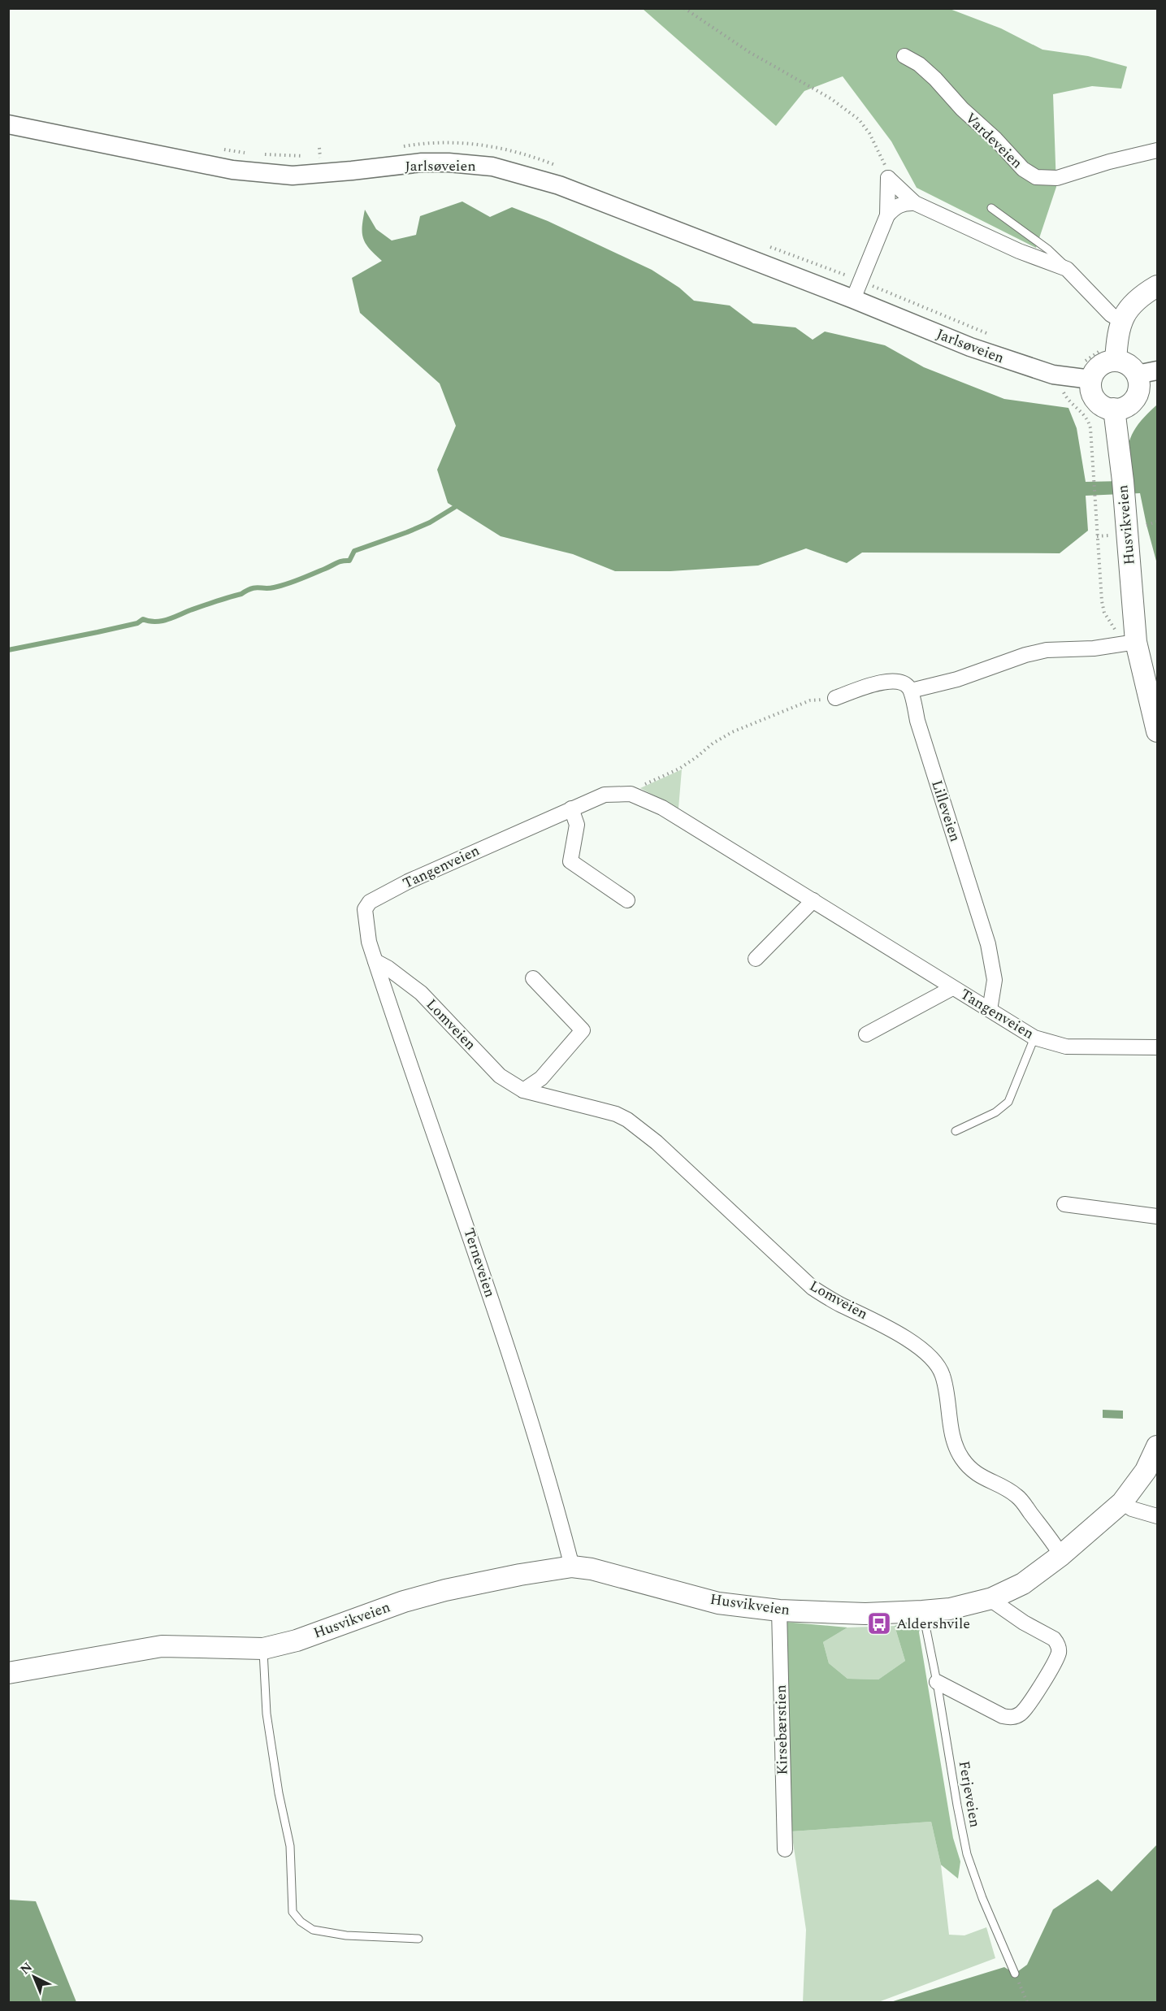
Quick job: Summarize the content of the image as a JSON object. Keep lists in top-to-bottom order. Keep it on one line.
{"streets":{"main road":["Husvikveien"],"street":["Vardeveien","Jarlsøveien","Lilleveien","Tangenveien","Lomveien","Terneveien","Kirsebærstien"],"lane":["Ferjeveien"]},"crossings":[["Jarlsøveien","Husvikveien"],["Husvikveien","Lomveien"],["Husvikveien","Terneveien"],["Husvikveien","Kirsebærstien"],["Husvikveien","Ferjeveien"],["Lilleveien","Tangenveien"],["Tangenveien","Lomveien"],["Tangenveien","Terneveien"],["Lomveien","Terneveien"]],"places":{"bus stop":["Aldershvile"]},"north":"top left"}
